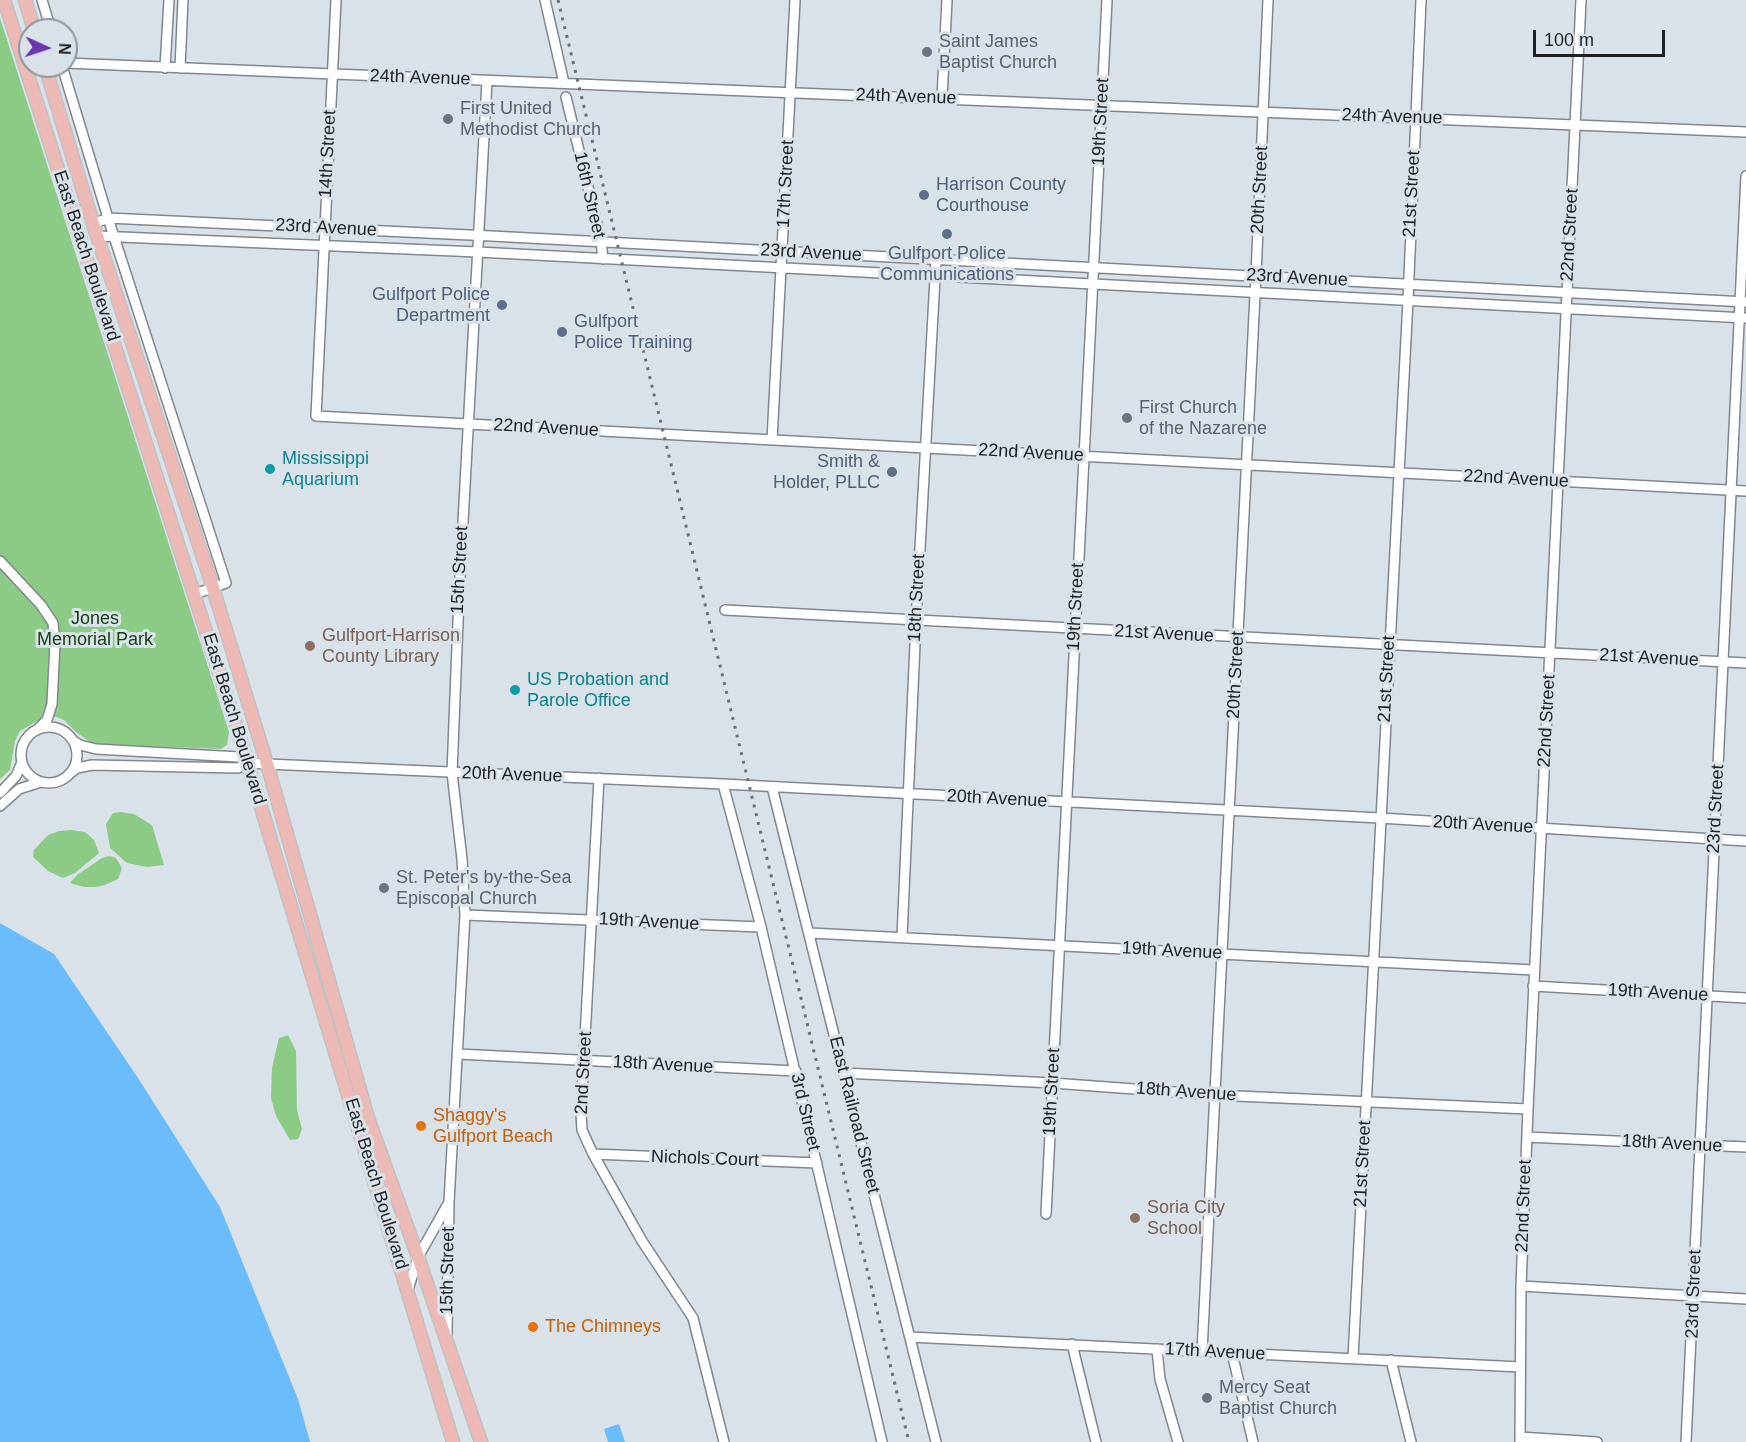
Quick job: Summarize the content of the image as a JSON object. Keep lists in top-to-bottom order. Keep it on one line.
{"streets":{"main road":["East Beach Boulevard"],"street":["24th Avenue","19th Street","14th Street","17th Street","20th Street","21st Street","16th Street","23rd Avenue","22nd Street","22nd Avenue","15th Street","18th Street","21st Avenue","20th Avenue","23rd Street","19th Avenue","18th Avenue","2nd Street","3rd Street","East Railroad Street","Nichols Court","17th Avenue"]},"crossings":[["24th Avenue","19th Street"],["24th Avenue","14th Street"],["24th Avenue","17th Street"],["24th Avenue","20th Street"],["24th Avenue","21st Street"],["24th Avenue","22nd Street"],["24th Avenue","15th Street"],["19th Street","23rd Avenue"],["19th Street","22nd Avenue"],["19th Street","21st Avenue"],["19th Street","20th Avenue"],["19th Street","19th Avenue"],["19th Street","18th Avenue"],["14th Street","23rd Avenue"],["14th Street","22nd Avenue"],["17th Street","23rd Avenue"],["17th Street","22nd Avenue"],["20th Street","23rd Avenue"],["20th Street","22nd Avenue"],["20th Street","21st Avenue"],["20th Street","20th Avenue"],["20th Street","19th Avenue"],["20th Street","18th Avenue"],["20th Street","17th Avenue"],["21st Street","23rd Avenue"],["21st Street","22nd Avenue"],["21st Street","21st Avenue"],["21st Street","20th Avenue"],["21st Street","19th Avenue"],["21st Street","18th Avenue"],["21st Street","17th Avenue"],["16th Street","23rd Avenue"],["23rd Avenue","22nd Street"],["23rd Avenue","East Beach Boulevard"],["23rd Avenue","15th Street"],["23rd Avenue","18th Street"],["23rd Avenue","23rd Street"],["22nd Street","22nd Avenue"],["22nd Street","21st Avenue"],["22nd Street","20th Avenue"],["22nd Street","19th Avenue"],["22nd Street","18th Avenue"],["22nd Street","17th Avenue"],["East Beach Boulevard","15th Street"],["East Beach Boulevard","20th Avenue"],["22nd Avenue","15th Street"],["22nd Avenue","18th Street"],["22nd Avenue","23rd Street"],["15th Street","20th Avenue"],["15th Street","19th Avenue"],["15th Street","18th Avenue"],["18th Street","21st Avenue"],["18th Street","20th Avenue"],["18th Street","19th Avenue"],["21st Avenue","23rd Street"],["20th Avenue","23rd Street"],["20th Avenue","2nd Street"],["20th Avenue","3rd Street"],["20th Avenue","East Railroad Street"],["23rd Street","19th Avenue"],["23rd Street","18th Avenue"],["19th Avenue","2nd Street"],["19th Avenue","3rd Street"],["19th Avenue","East Railroad Street"],["18th Avenue","2nd Street"],["18th Avenue","3rd Street"],["18th Avenue","East Railroad Street"],["2nd Street","Nichols Court"],["3rd Street","Nichols Court"],["East Railroad Street","17th Avenue"]],"parks":["Jones Memorial Park"],"places":["Saint James Baptist Church","First United Methodist Church","Harrison County Courthouse","Gulfport Police Communications","Gulfport Police Department","Gulfport Police Training","First Church of the Nazarene","Mississippi Aquarium","Smith & Holder, PLLC","Gulfport-Harrison County Library","US Probation and Parole Office","St. Peter's by-the-Sea Episcopal Church","Shaggy's Gulfport Beach","Soria City School","The Chimneys","Mercy Seat Baptist Church"],"scale_bar":"100 m","north":"right"}
